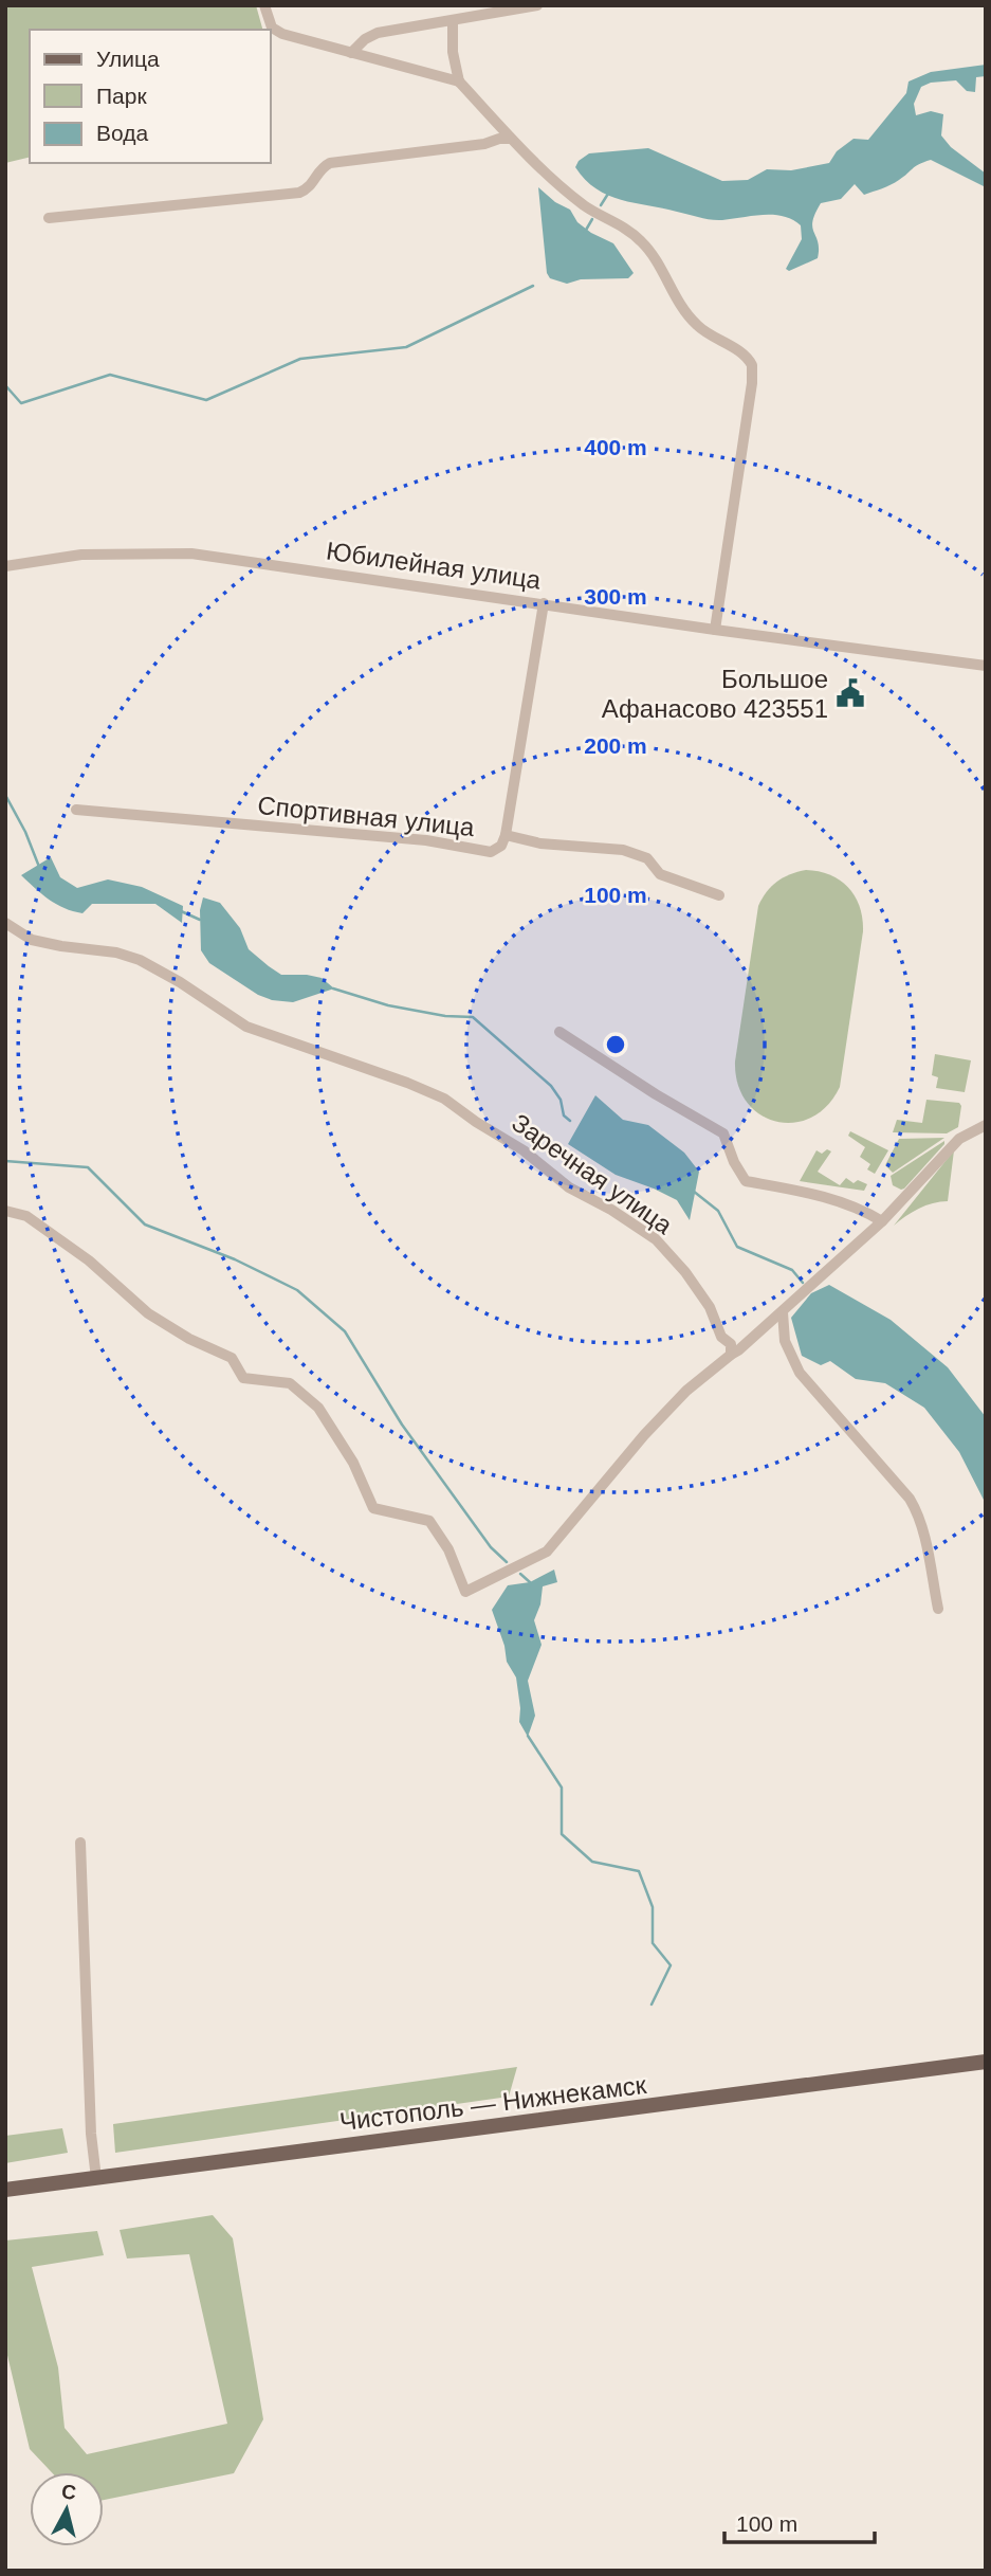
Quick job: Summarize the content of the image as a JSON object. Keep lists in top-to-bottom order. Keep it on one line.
{"streets":{"main road":["Чистополь — Нижнекамск"],"street":["Юбилейная улица","Спортивная улица","Заречная улица"]},"places":{"public building":["Большое Афанасово 423551"]},"legend":["Улица","Парк","Вода"],"scale_bar":"100 m","north":"top","rings":["400 m","300 m","200 m","100 m"]}
